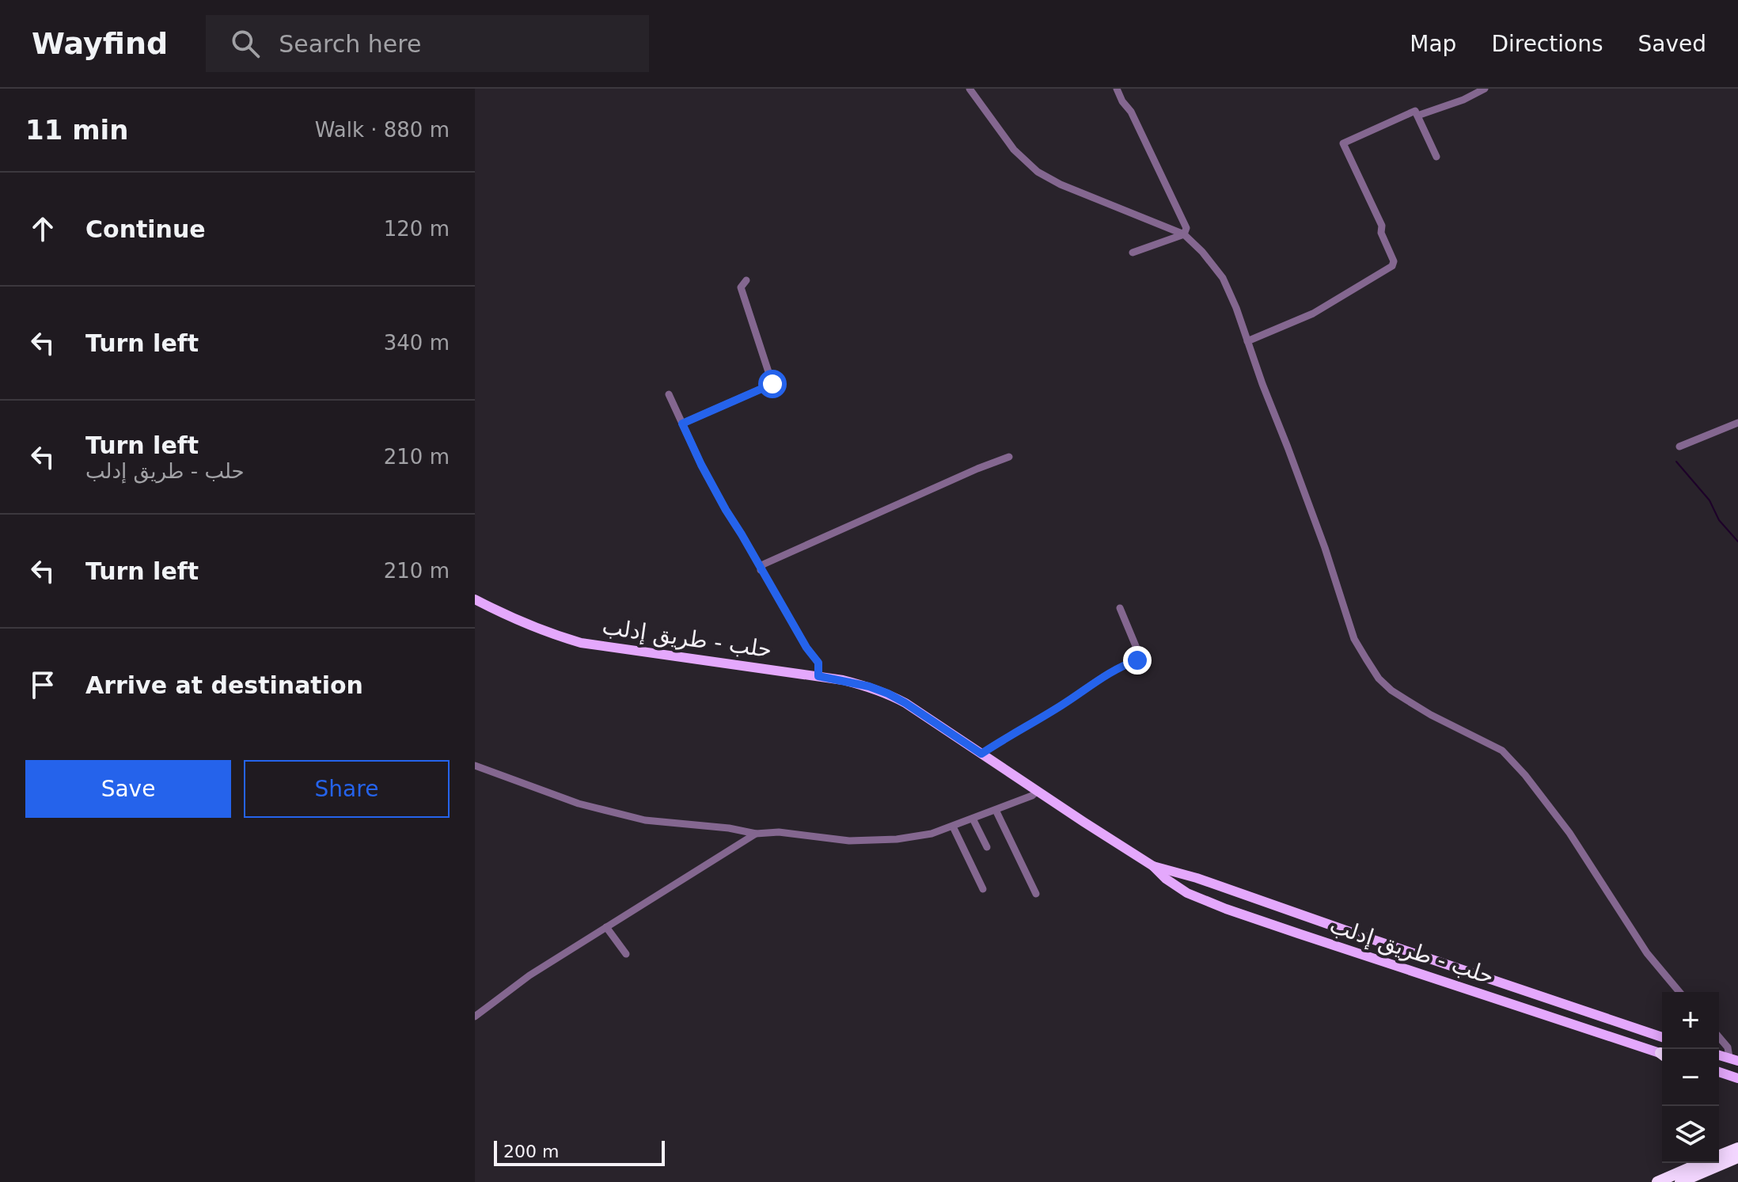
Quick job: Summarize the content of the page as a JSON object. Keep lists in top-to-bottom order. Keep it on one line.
{"streets":{"main road":["حلب - طريق إدلب"]},"scale_bar":"200 m","page":{"header":"Wayfind","search":"Search here","nav":["Map","Directions","Saved"],"heading":["11 min","Walk · 880 m"],"list":[["Continue","120 m"],["Turn left","340 m"],["Turn left","حلب - طريق إدلب","210 m"],["Turn left","210 m"],"Arrive at destination"],"buttons":["Save","Share"],"map_buttons":["+","−"],"scale":"200 m"}}
